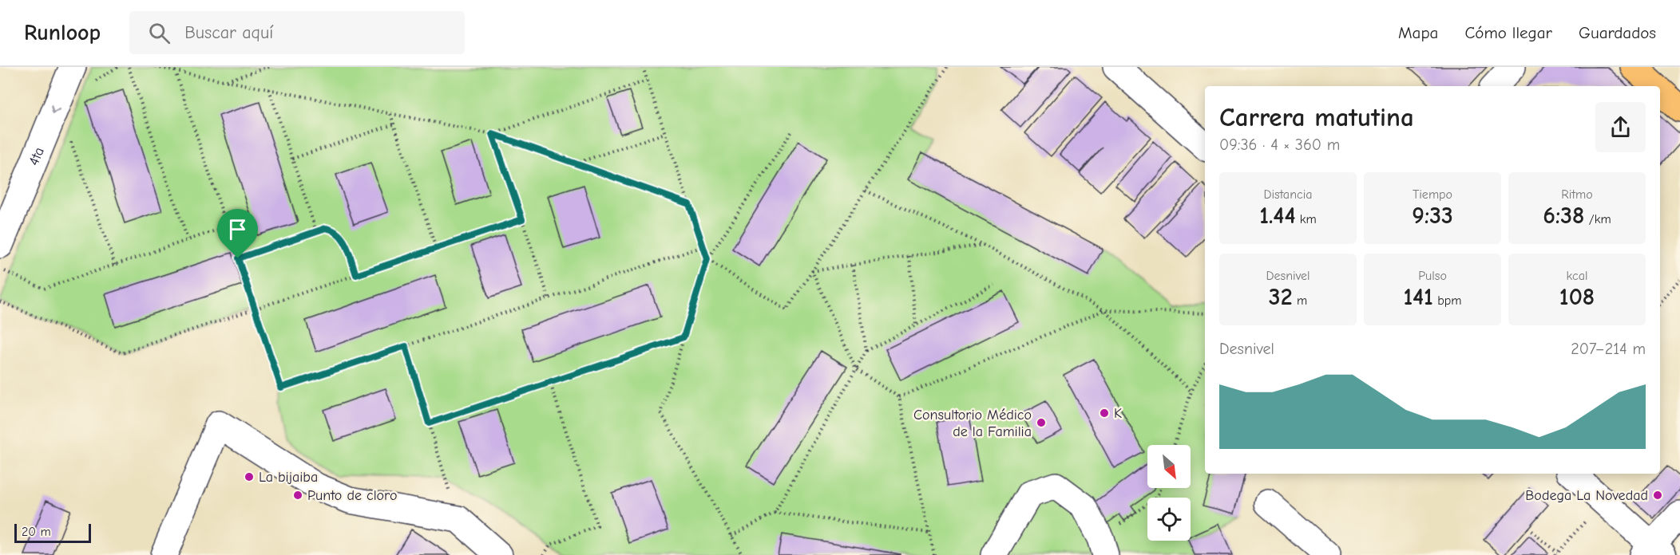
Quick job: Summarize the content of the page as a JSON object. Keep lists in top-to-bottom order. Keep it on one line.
{"streets":{"street":["4ta"]},"one_way":["4ta"],"places":["K","Consultorio Médico de la Familia","La bijaiba","Punto de cloro","Bodega La Novedad"],"scale_bar":"20 m","north":"bottom right","page":{"header":"Runloop","search":"Buscar aquí","nav":["Mapa","Cómo llegar","Guardados"],"heading":["Carrera matutina","09:36 · 4 × 360 m"],"stats":[["Distancia","1.44 km"],["Tiempo","9:33"],["Ritmo","6:38 /km"],["Desnivel","32 m"],["Pulso","141 bpm"],["kcal","108"]],"chart":["Desnivel","207–214 m"],"scale":"20 m"}}
